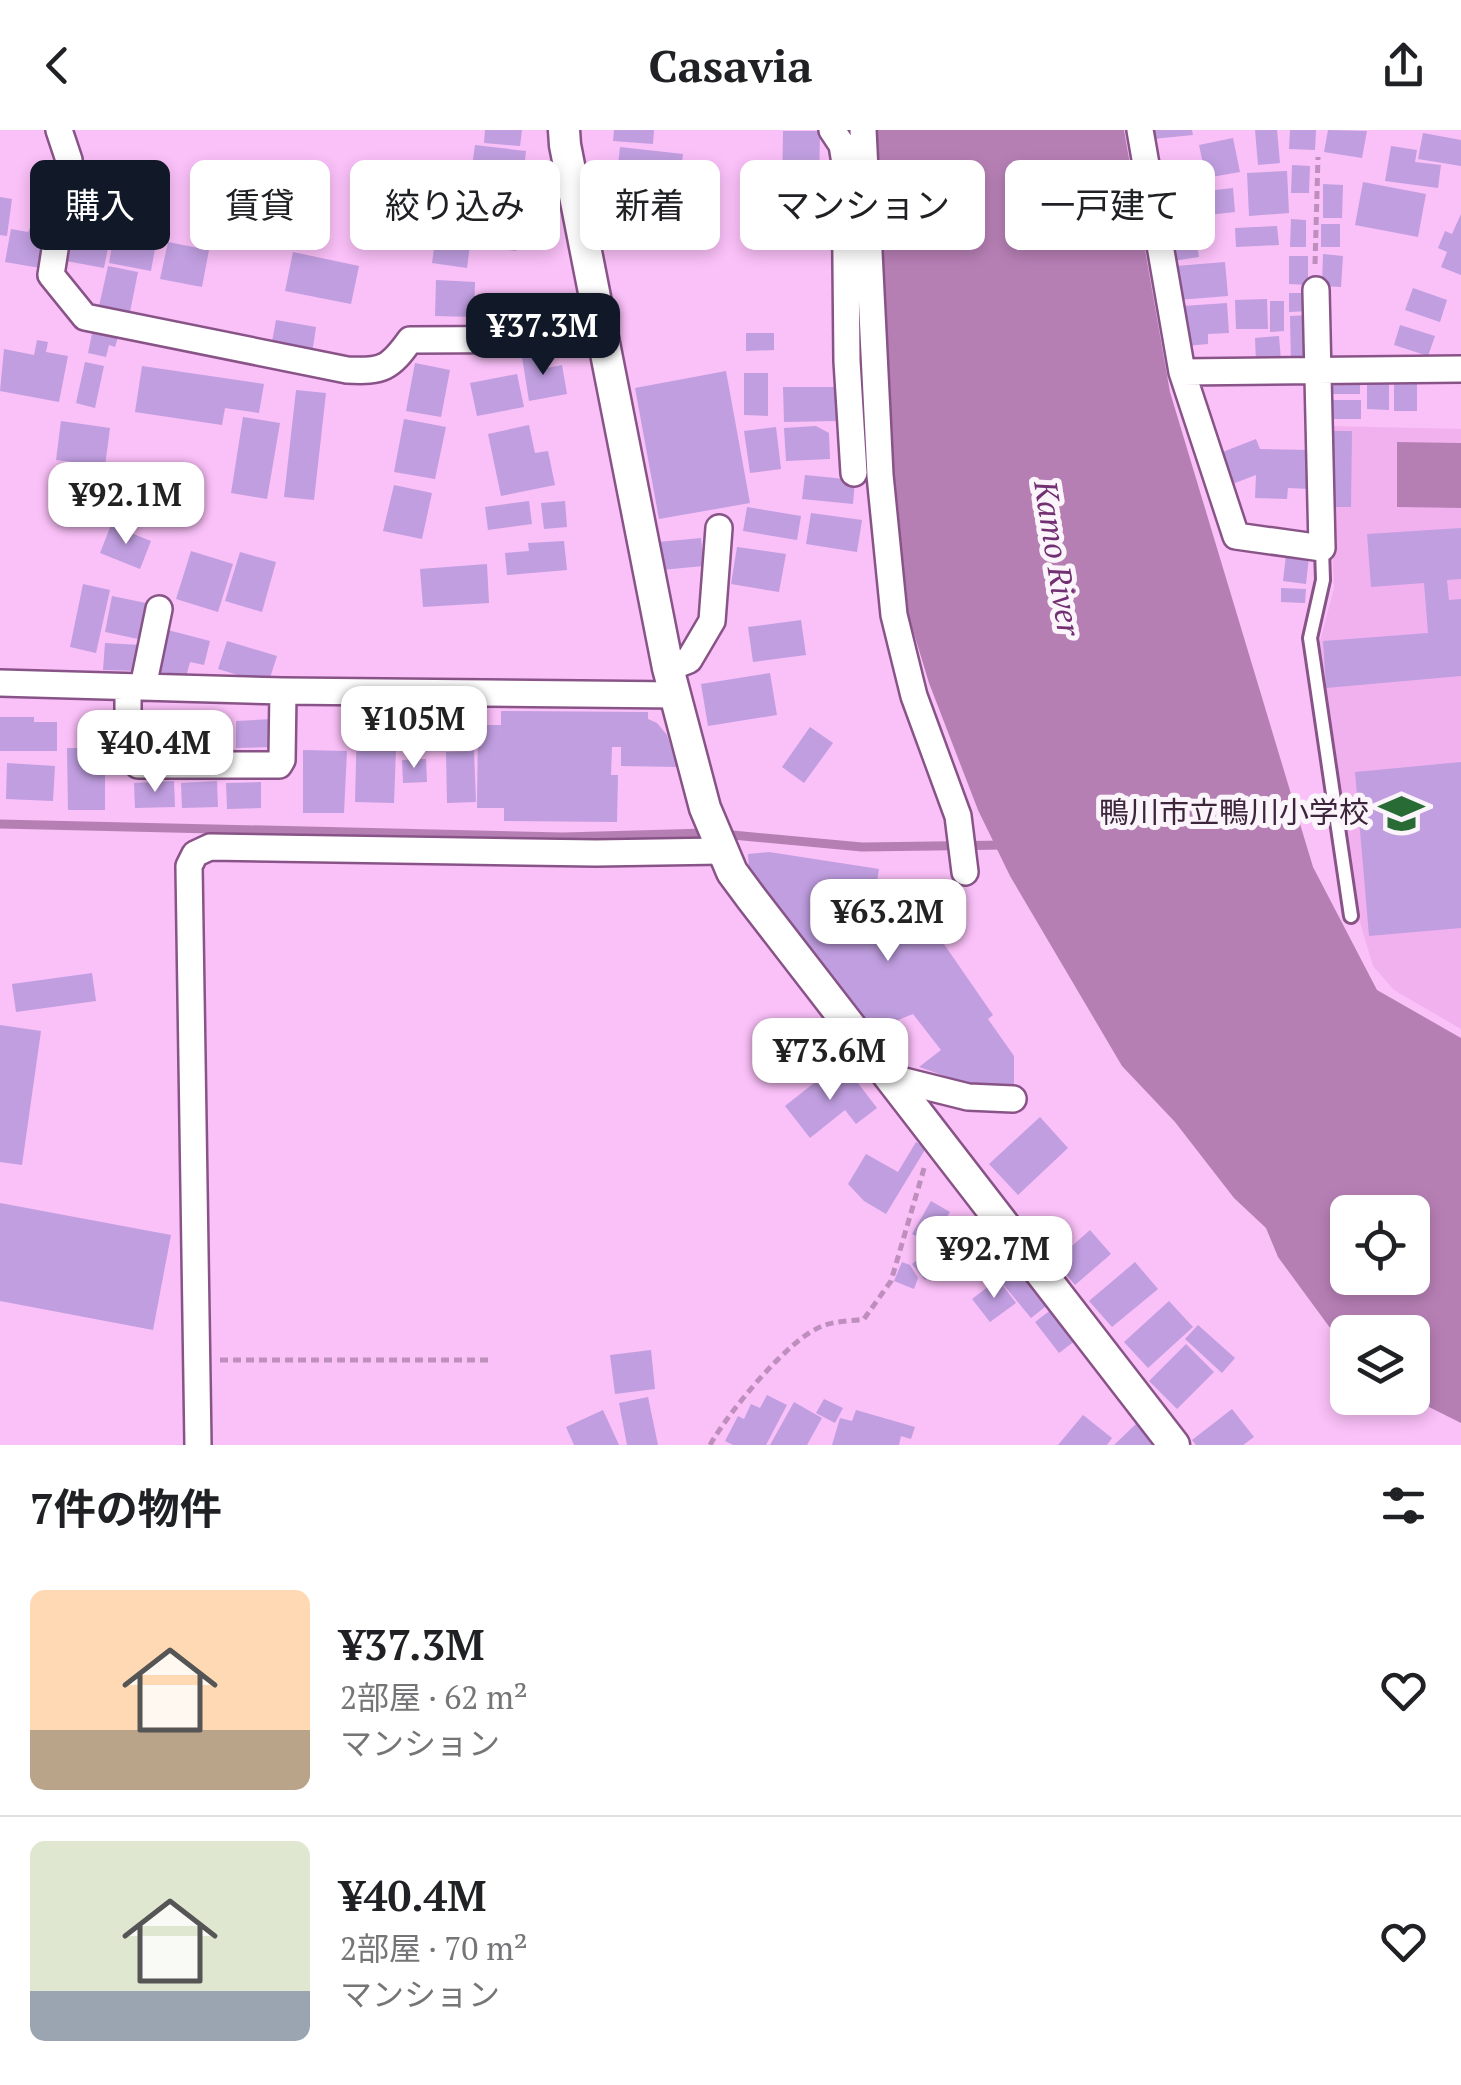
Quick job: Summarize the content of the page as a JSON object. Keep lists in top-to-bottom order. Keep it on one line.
{"water":["Kamo River"],"places":{"school or university":["鴨川市立鴨川小学校"]},"page":{"header":"Casavia","chip":["購入","賃貸","絞り込み","新着","マンション","一戸建て"],"price":["¥37.3M","¥92.1M","¥105M","¥40.4M","¥63.2M","¥73.6M","¥92.7M"],"heading":"7件の物件","list":[{"name":"¥37.3M","note":"2部屋 · 62 m² · マンション"},{"name":"¥40.4M","note":"2部屋 · 70 m² · マンション"}]}}
